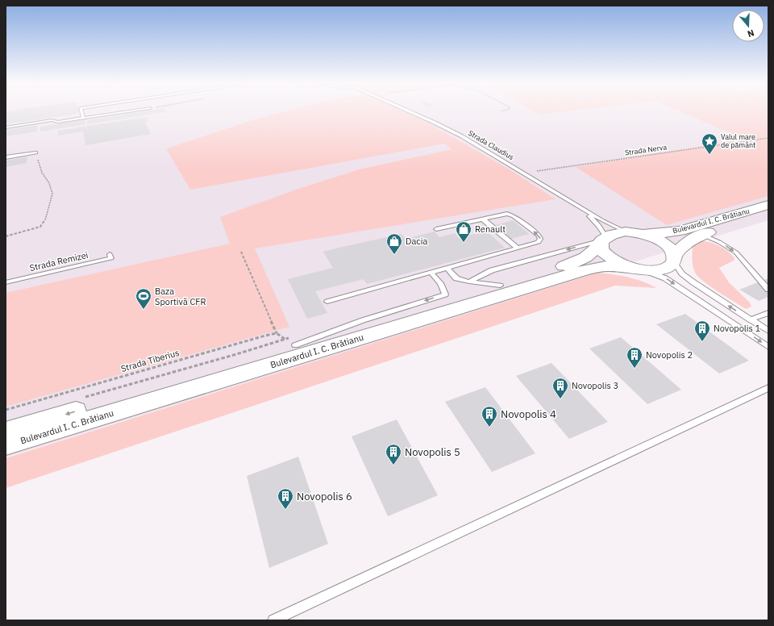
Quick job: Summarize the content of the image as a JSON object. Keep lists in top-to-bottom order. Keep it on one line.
{"streets":{"main road":["Bulevardul I. C. Brătianu"],"lane":["Strada Claudius","Strada Remizei"],"path":["Strada Nerva","Strada Tiberius"]},"crossings":[["Strada Claudius","Strada Nerva"],["Strada Claudius","Bulevardul I. C. Brătianu"]],"places":{"place":["Valul mare de pământ"],"shop":["Renault","Dacia"],"sports":["Baza Sportivă CFR"],"building":["Novopolis 1","Novopolis 2","Novopolis 3","Novopolis 4","Novopolis 5","Novopolis 6"]},"north":"bottom"}
